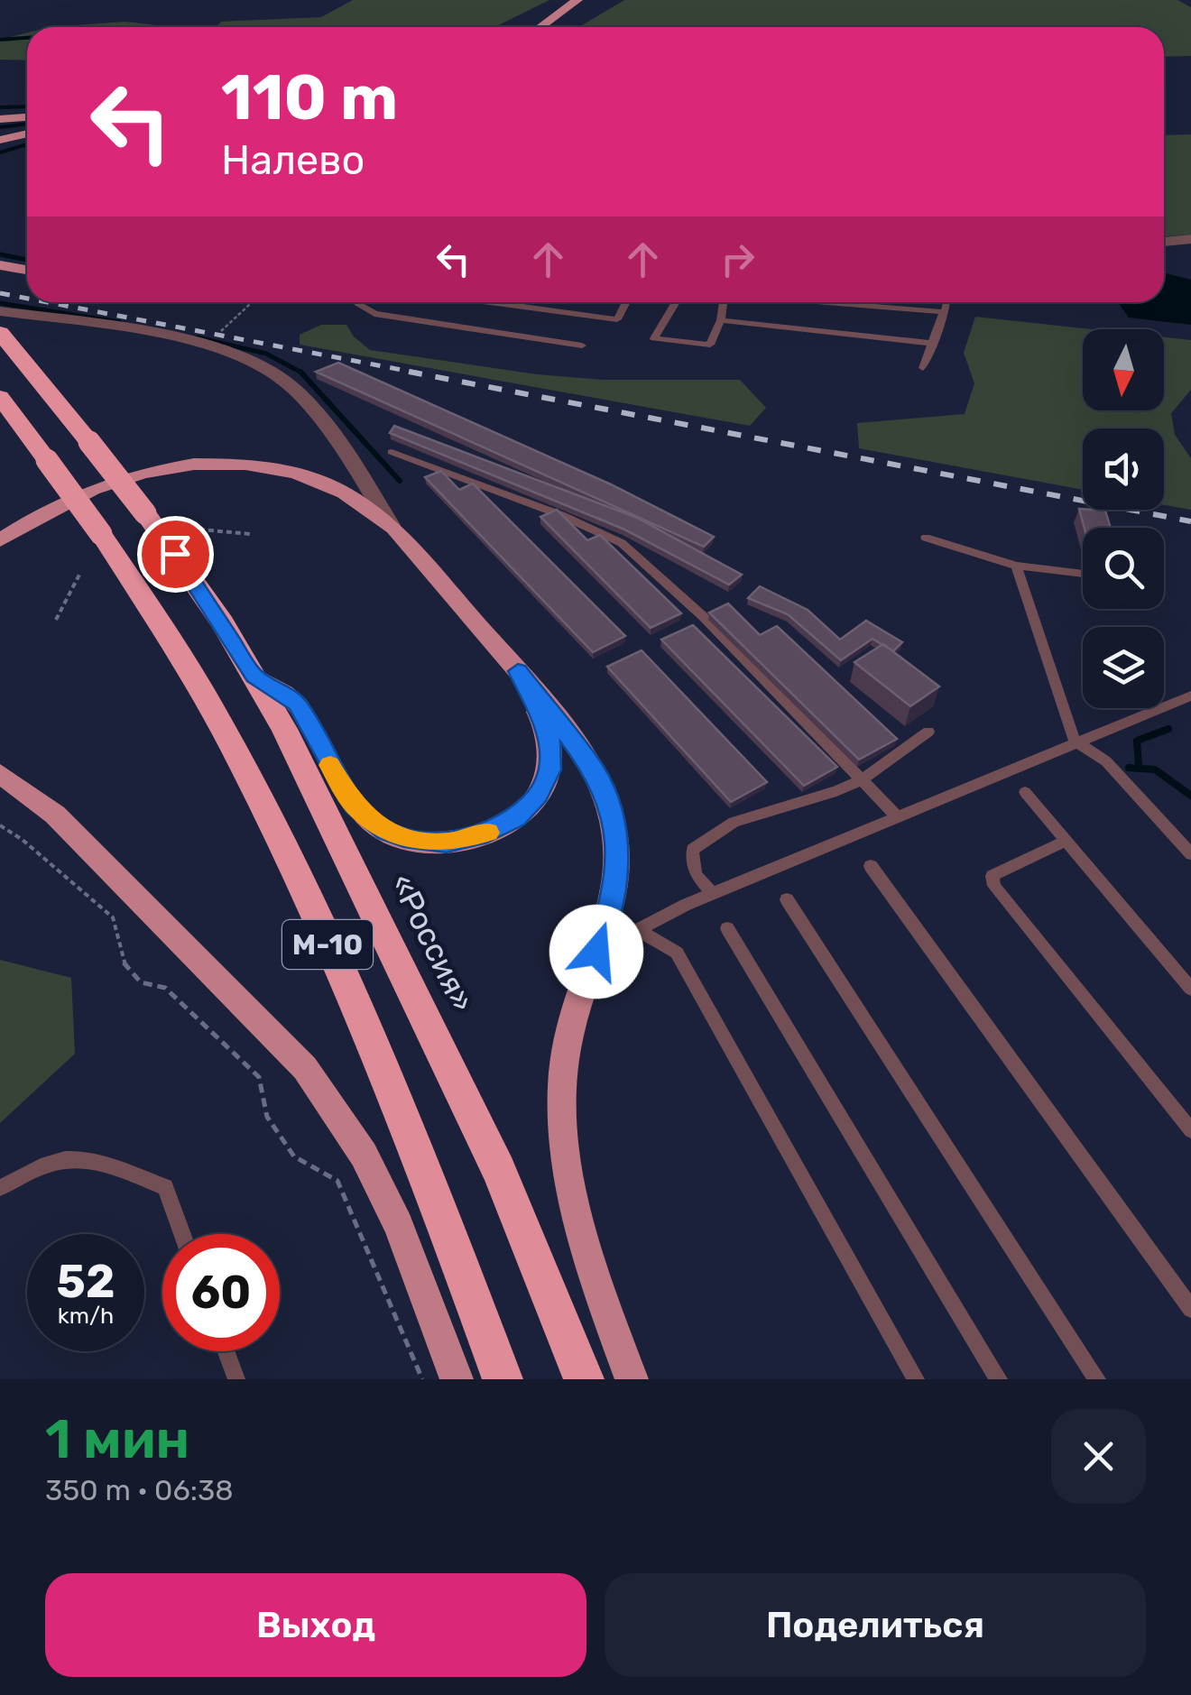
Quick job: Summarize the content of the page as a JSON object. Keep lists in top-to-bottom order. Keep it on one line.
{"streets":{"highway":["«Россия»","М-10"]},"north":"bottom","page":{"turn":["110 m","Налево"],"speed":"52 km/h","limit":"60","heading":["1 мин","350 m · 06:38"],"buttons":["Выход","Поделиться"]}}
